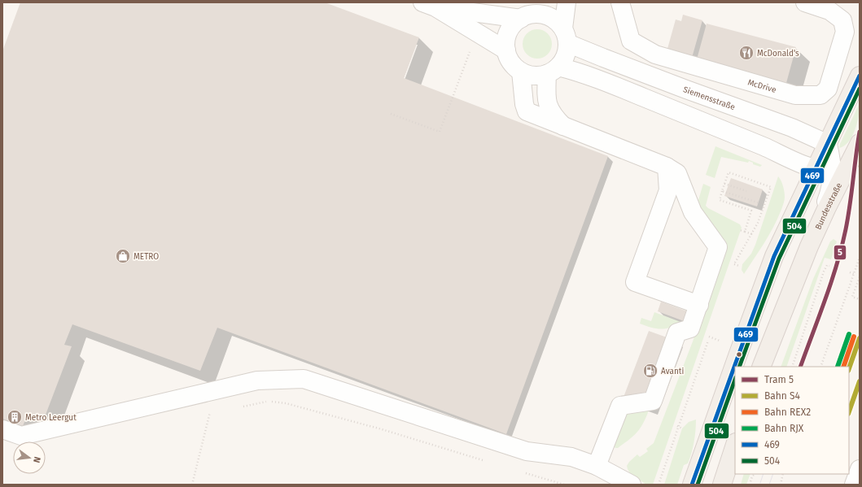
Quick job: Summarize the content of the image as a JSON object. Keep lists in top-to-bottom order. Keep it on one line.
{"streets":{"main road":["Bundesstraße"],"street":["McDrive","Siemensstraße"]},"places":{"restaurant":["McDonald's"],"shop":["METRO"],"fuel station":["Avanti"],"building":["Metro Leergut"]},"lines":["transit line 469","transit line 504","tram line 5","rail line RJX","rail line REX2","rail line S4"],"legend":["Tram 5","Bahn S4","Bahn REX2","Bahn RJX","469","504"],"north":"right"}
